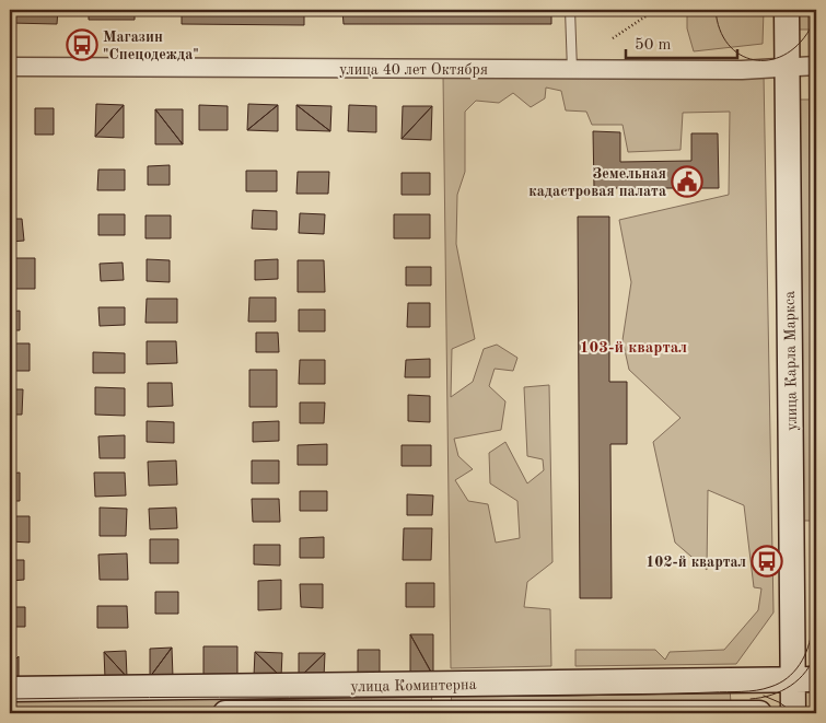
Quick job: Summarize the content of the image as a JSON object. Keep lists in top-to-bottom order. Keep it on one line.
{"streets":{"street":["улица 40 лет Октября","улица Карла Маркса","улица Коминтерна"]},"crossings":[["улица 40 лет Октября","улица Карла Маркса"],["улица Карла Маркса","улица Коминтерна"]],"districts":["103-й квартал"],"places":{"bus stop":["Магазин \"Спецодежда\"","102-й квартал"],"public building":["Земельная кадастровая палата"]},"scale_bar":"50 m"}
